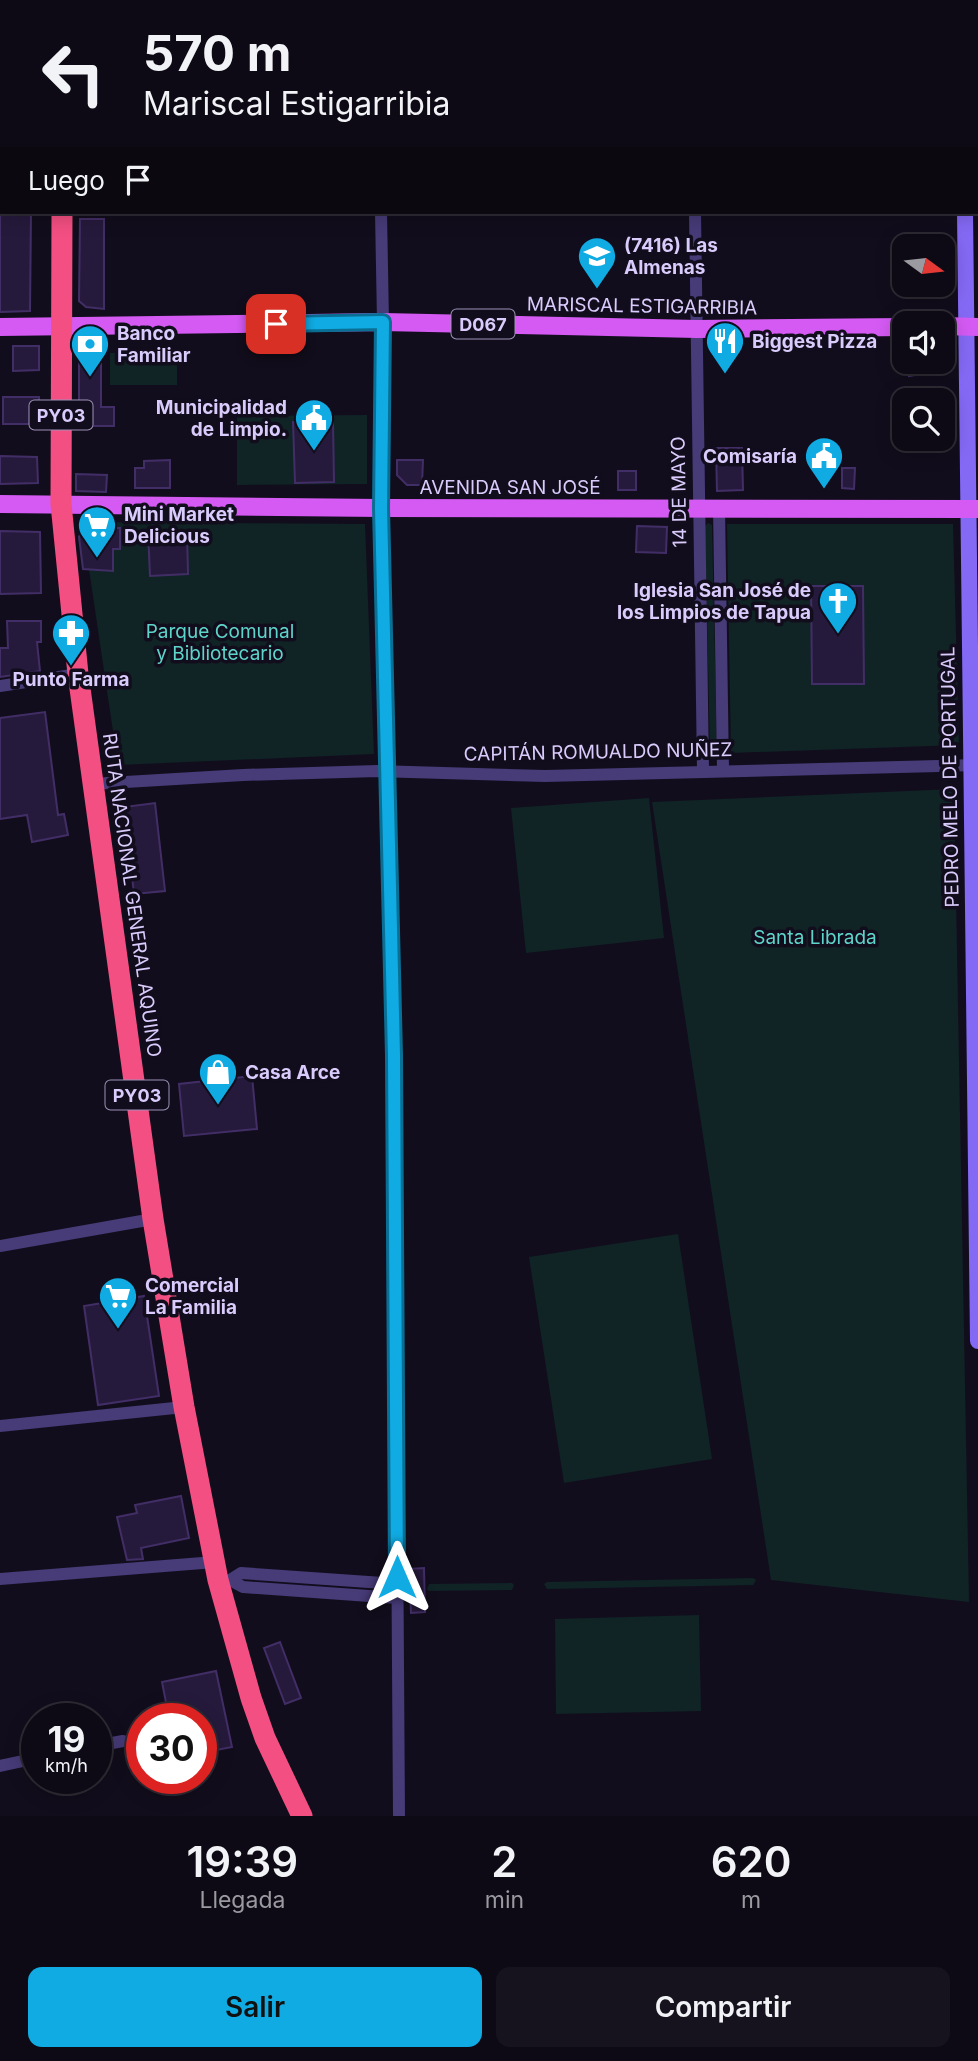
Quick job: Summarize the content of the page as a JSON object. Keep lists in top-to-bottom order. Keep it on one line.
{"streets":{"highway":["PY03","RUTA NACIONAL GENERAL AQUINO"],"main road":["MARISCAL ESTIGARRIBIA","D067","AVENIDA SAN JOSÉ"],"street":["14 DE MAYO","CAPITÁN ROMUALDO NUÑEZ","PEDRO MELO DE PORTUGAL"]},"crossings":[["MARISCAL ESTIGARRIBIA","14 DE MAYO"],["MARISCAL ESTIGARRIBIA","RUTA NACIONAL GENERAL AQUINO"],["AVENIDA SAN JOSÉ","14 DE MAYO"],["AVENIDA SAN JOSÉ","PEDRO MELO DE PORTUGAL"],["AVENIDA SAN JOSÉ","RUTA NACIONAL GENERAL AQUINO"],["14 DE MAYO","CAPITÁN ROMUALDO NUÑEZ"],["CAPITÁN ROMUALDO NUÑEZ","PEDRO MELO DE PORTUGAL"],["CAPITÁN ROMUALDO NUÑEZ","RUTA NACIONAL GENERAL AQUINO"]],"parks":["Parque Comunal y Bibliotecario","Santa Librada"],"places":{"school or university":["(7416) Las Almenas"],"restaurant":["Biggest Pizza"],"bank":["Banco Familiar"],"public building":["Municipalidad de Limpio.","Comisaría"],"supermarket":["Mini Market Delicious","Comercial La Familia"],"church":["Iglesia San José de los Limpios de Tapua"],"pharmacy":["Punto Farma"],"shop":["Casa Arce"]},"north":"right","page":{"turn":["570 m","Mariscal Estigarribia"],"then":"Luego","speed":"19 km/h","limit":"30","eta":["19:39","Llegada","2","min","620","m"],"buttons":["Salir","Compartir"]}}
